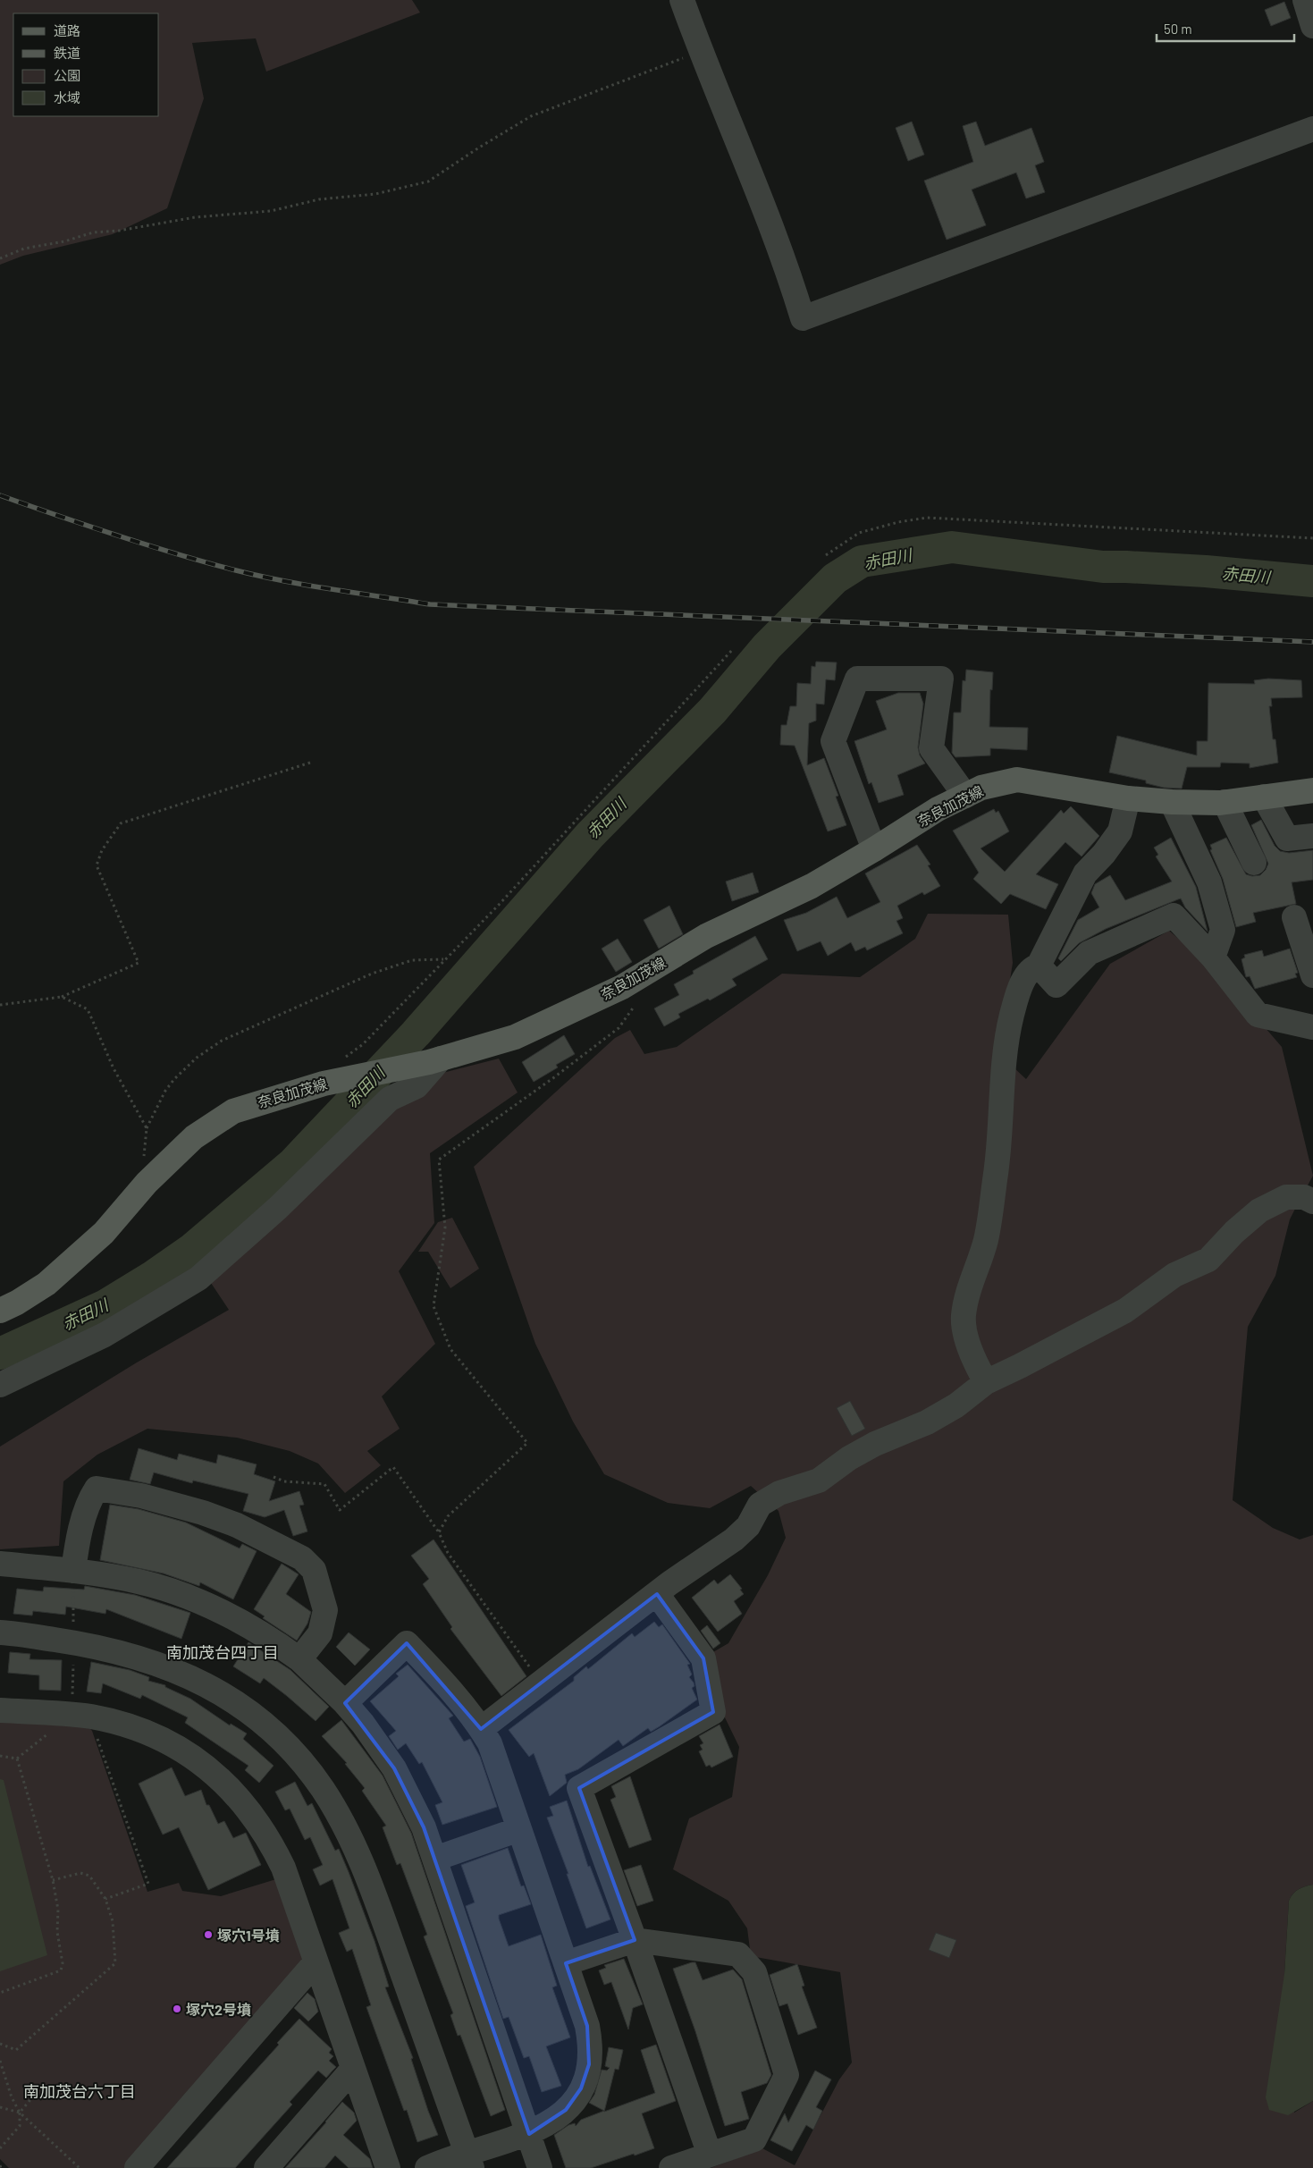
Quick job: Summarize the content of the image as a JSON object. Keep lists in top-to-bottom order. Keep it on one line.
{"streets":{"main road":["奈良加茂線"]},"districts":["南加茂台四丁目","南加茂台六丁目"],"water":["赤田川"],"places":["塚穴1号墳","塚穴2号墳"],"legend":["道路","鉄道","公園","水域"],"scale_bar":"50 m"}
